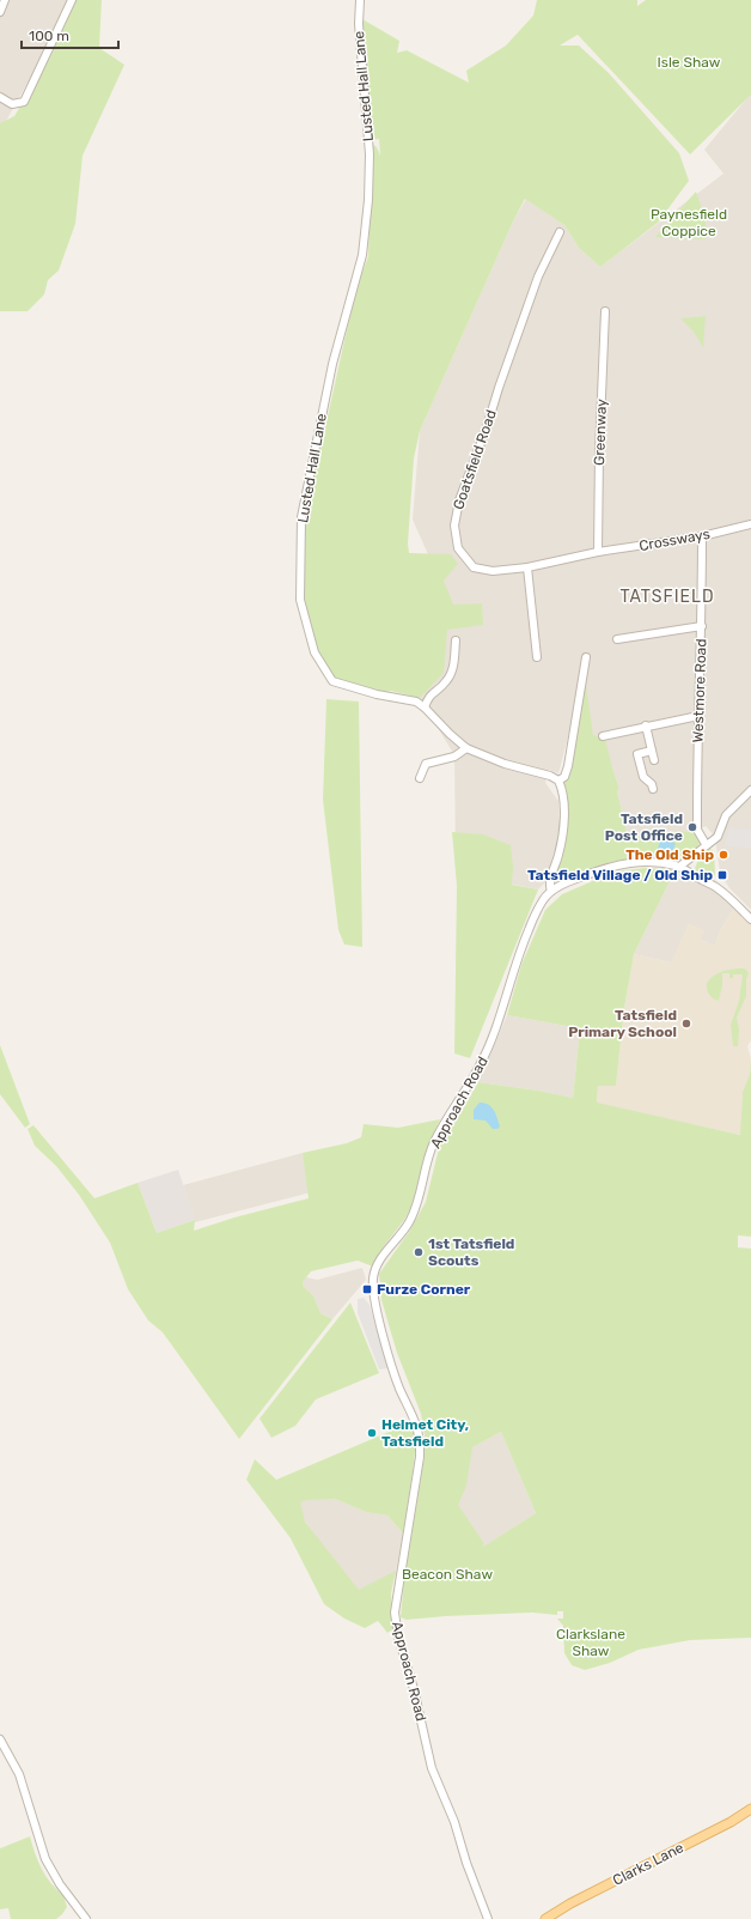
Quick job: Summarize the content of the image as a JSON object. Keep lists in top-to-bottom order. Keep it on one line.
{"streets":{"main road":["Clarks Lane"],"street":["Lusted Hall Lane","Greenway","Goatsfield Road","Crossways","Westmore Road","Approach Road"]},"crossings":[["Greenway","Goatsfield Road"],["Greenway","Crossways"],["Goatsfield Road","Crossways"],["Crossways","Westmore Road"]],"districts":["TATSFIELD"],"parks":["Isle Shaw","Paynesfield Coppice","Beacon Shaw","Clarkslane Shaw"],"places":{"other":["Tatsfield Post Office","The Old Ship","Tatsfield Primary School","1st Tatsfield Scouts","Helmet City, Tatsfield"],"transit":["Tatsfield Village / Old Ship","Furze Corner"]},"scale_bar":"100 m"}
